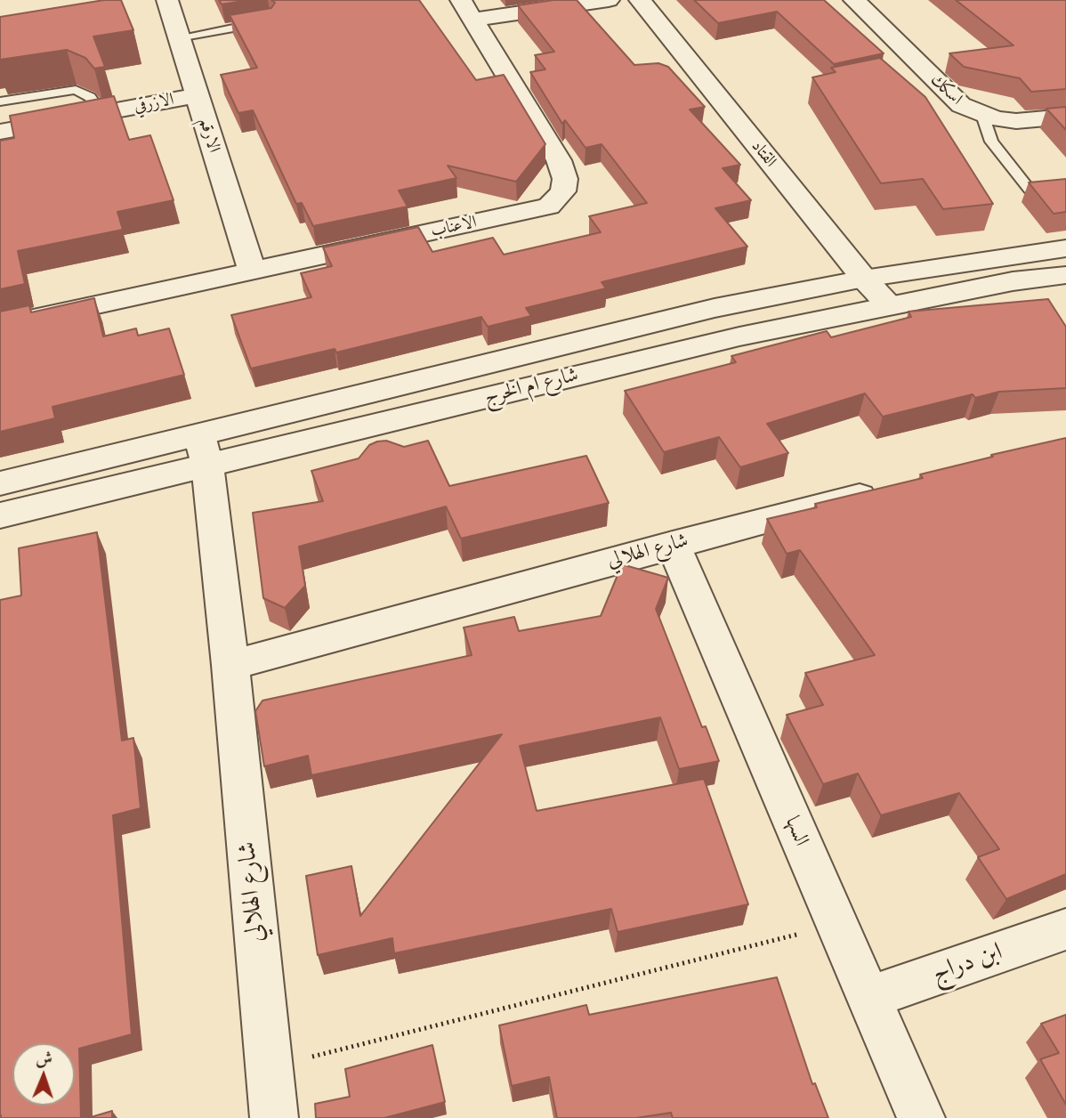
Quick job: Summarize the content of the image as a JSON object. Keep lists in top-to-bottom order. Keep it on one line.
{"streets":{"street":["اسكك","الازرقي","الارقم","القتاد","الاعناب","شارع ام الخرج","شارع الهلالي","السها","ابن دراج"]},"crossings":[["الازرقي","الارقم"],["الارقم","الاعناب"],["القتاد","شارع ام الخرج"],["شارع ام الخرج","شارع الهلالي"],["شارع الهلالي","السها"],["السها","ابن دراج"]],"north":"top"}
